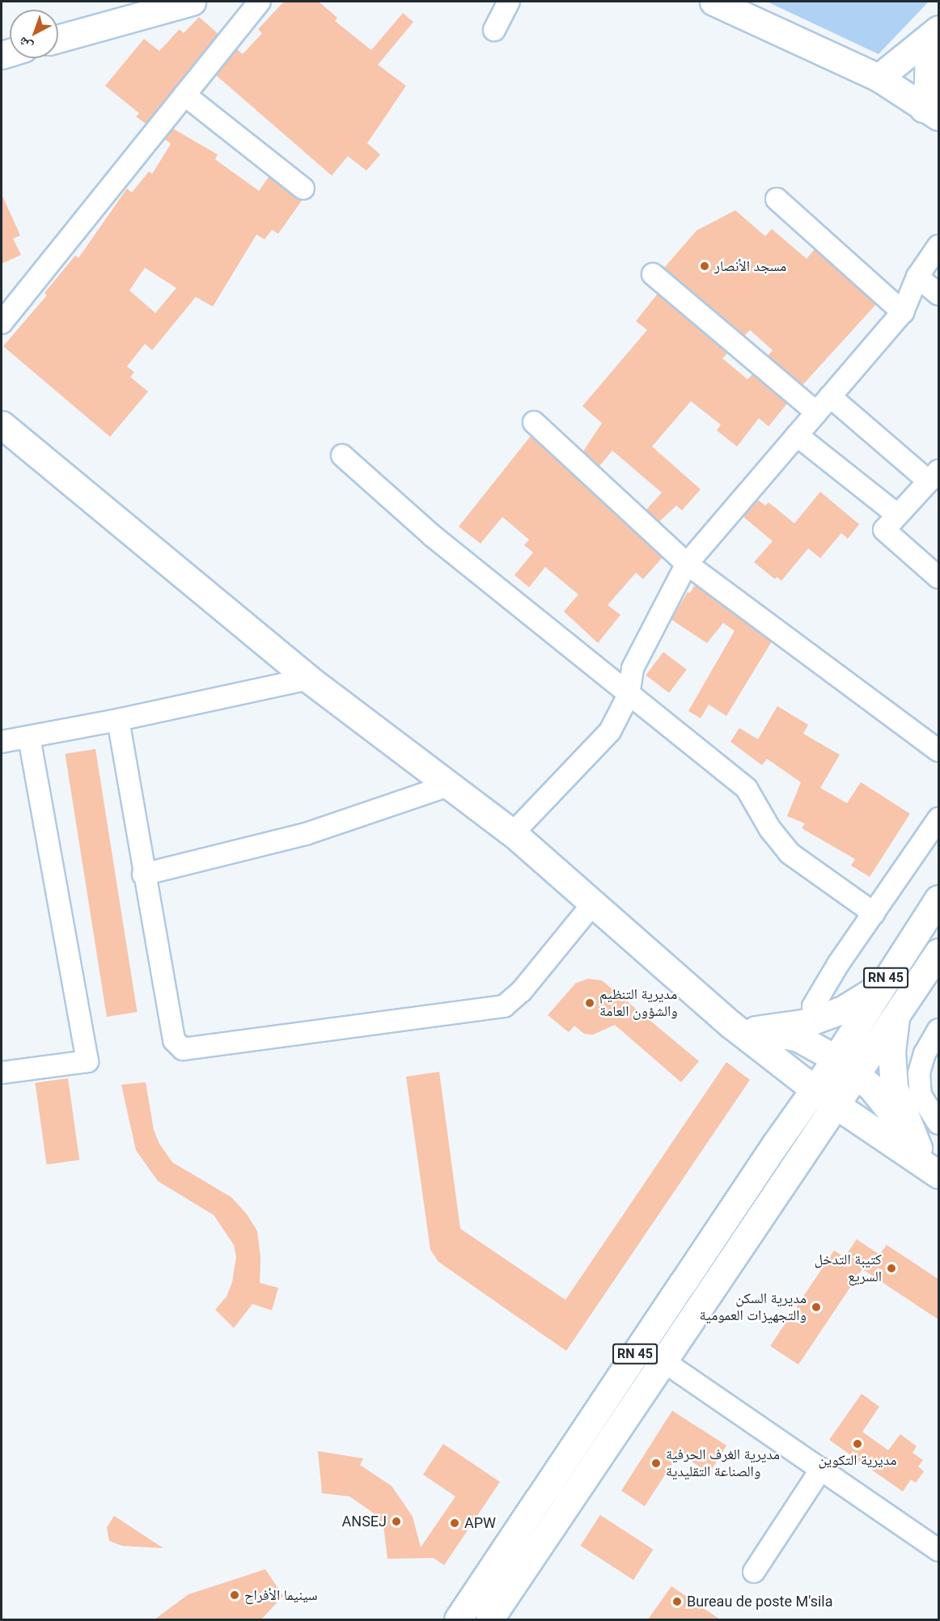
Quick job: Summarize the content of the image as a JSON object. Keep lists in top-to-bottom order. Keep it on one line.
{"streets":{"main road":["RN 45"]},"places":["مسجد الأنصار","مديرية التنظيم والشؤون العامة","كتيبة التدخل السريع","مديرية السكن والتجهيزات العمومية","مديرية التكوين","مديرية الغرف الحرفية والصناعة التقليدية","ANSEJ","APW","سينيما الأفراح","Bureau de poste M'sila"],"north":"bottom left"}
